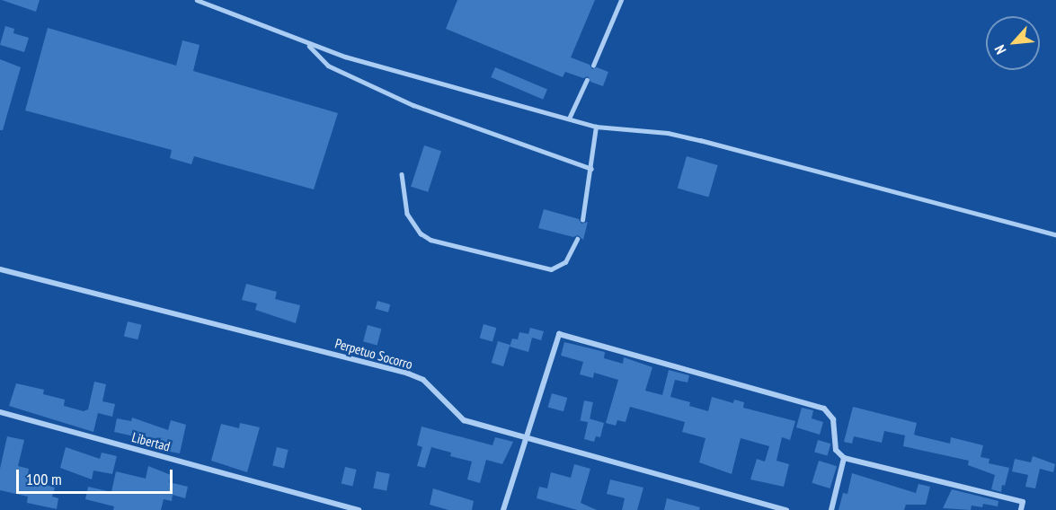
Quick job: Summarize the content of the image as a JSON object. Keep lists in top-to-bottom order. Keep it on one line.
{"streets":{"street":["Perpetuo Socorro","Libertad"]},"scale_bar":"100 m","north":"bottom left"}
